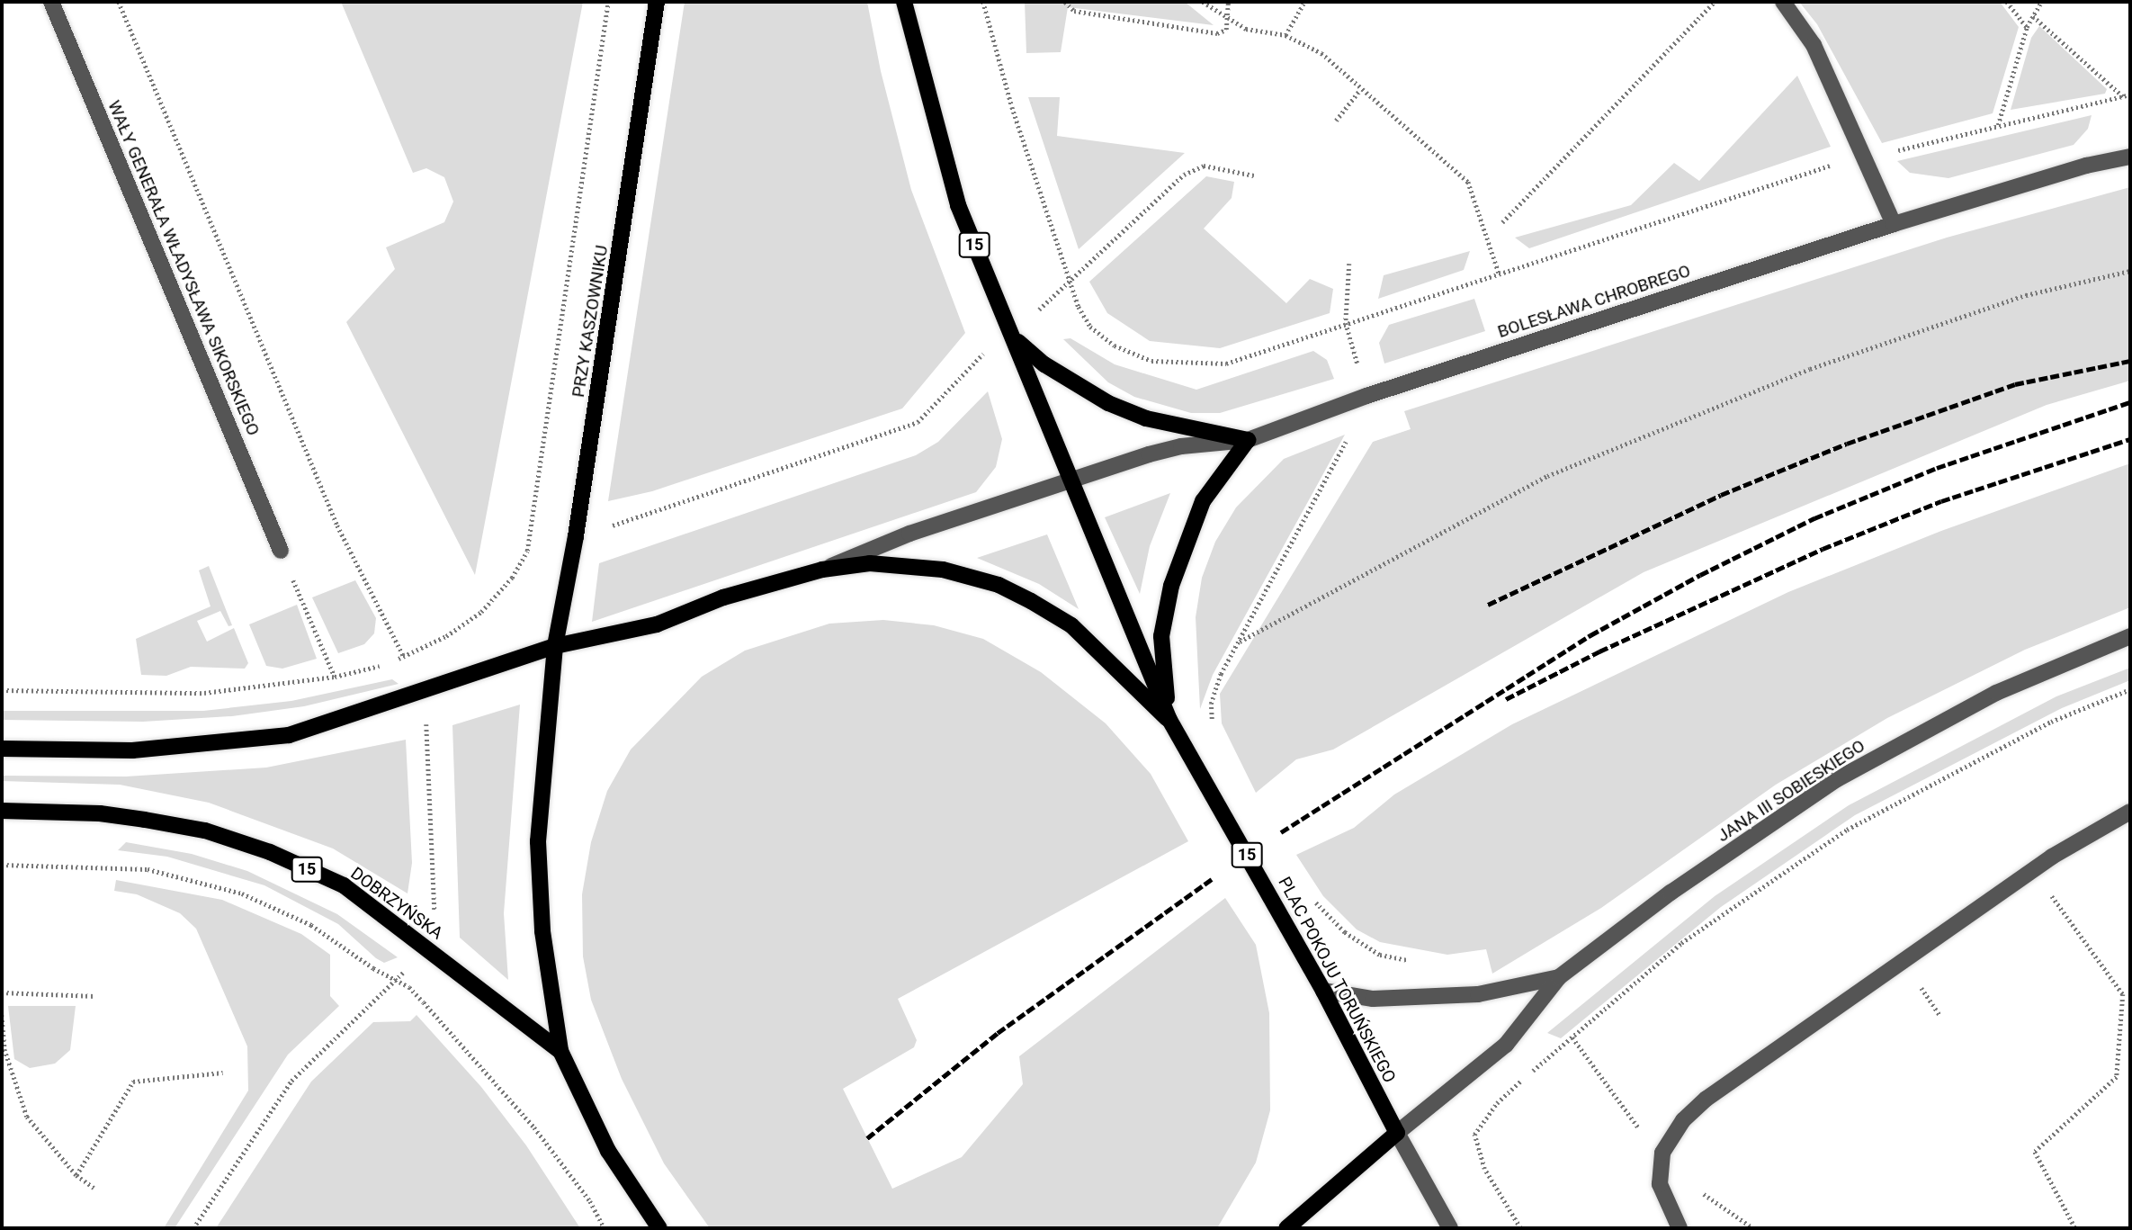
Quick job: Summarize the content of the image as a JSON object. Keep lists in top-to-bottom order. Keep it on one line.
{"streets":{"main road":["15","PRZY KASZOWNIKU","DOBRZYŃSKA","PLAC POKOJU TORUŃSKIEGO"],"street":["WAŁY GENERAŁA WŁADYSŁAWA SIKORSKIEGO","BOLESŁAWA CHROBREGO","JANA III SOBIESKIEGO"]},"crossings":[["15","BOLESŁAWA CHROBREGO"],["15","DOBRZYŃSKA"],["15","PLAC POKOJU TORUŃSKIEGO"],["BOLESŁAWA CHROBREGO","PLAC POKOJU TORUŃSKIEGO"],["PRZY KASZOWNIKU","PLAC POKOJU TORUŃSKIEGO"],["JANA III SOBIESKIEGO","PLAC POKOJU TORUŃSKIEGO"]]}
